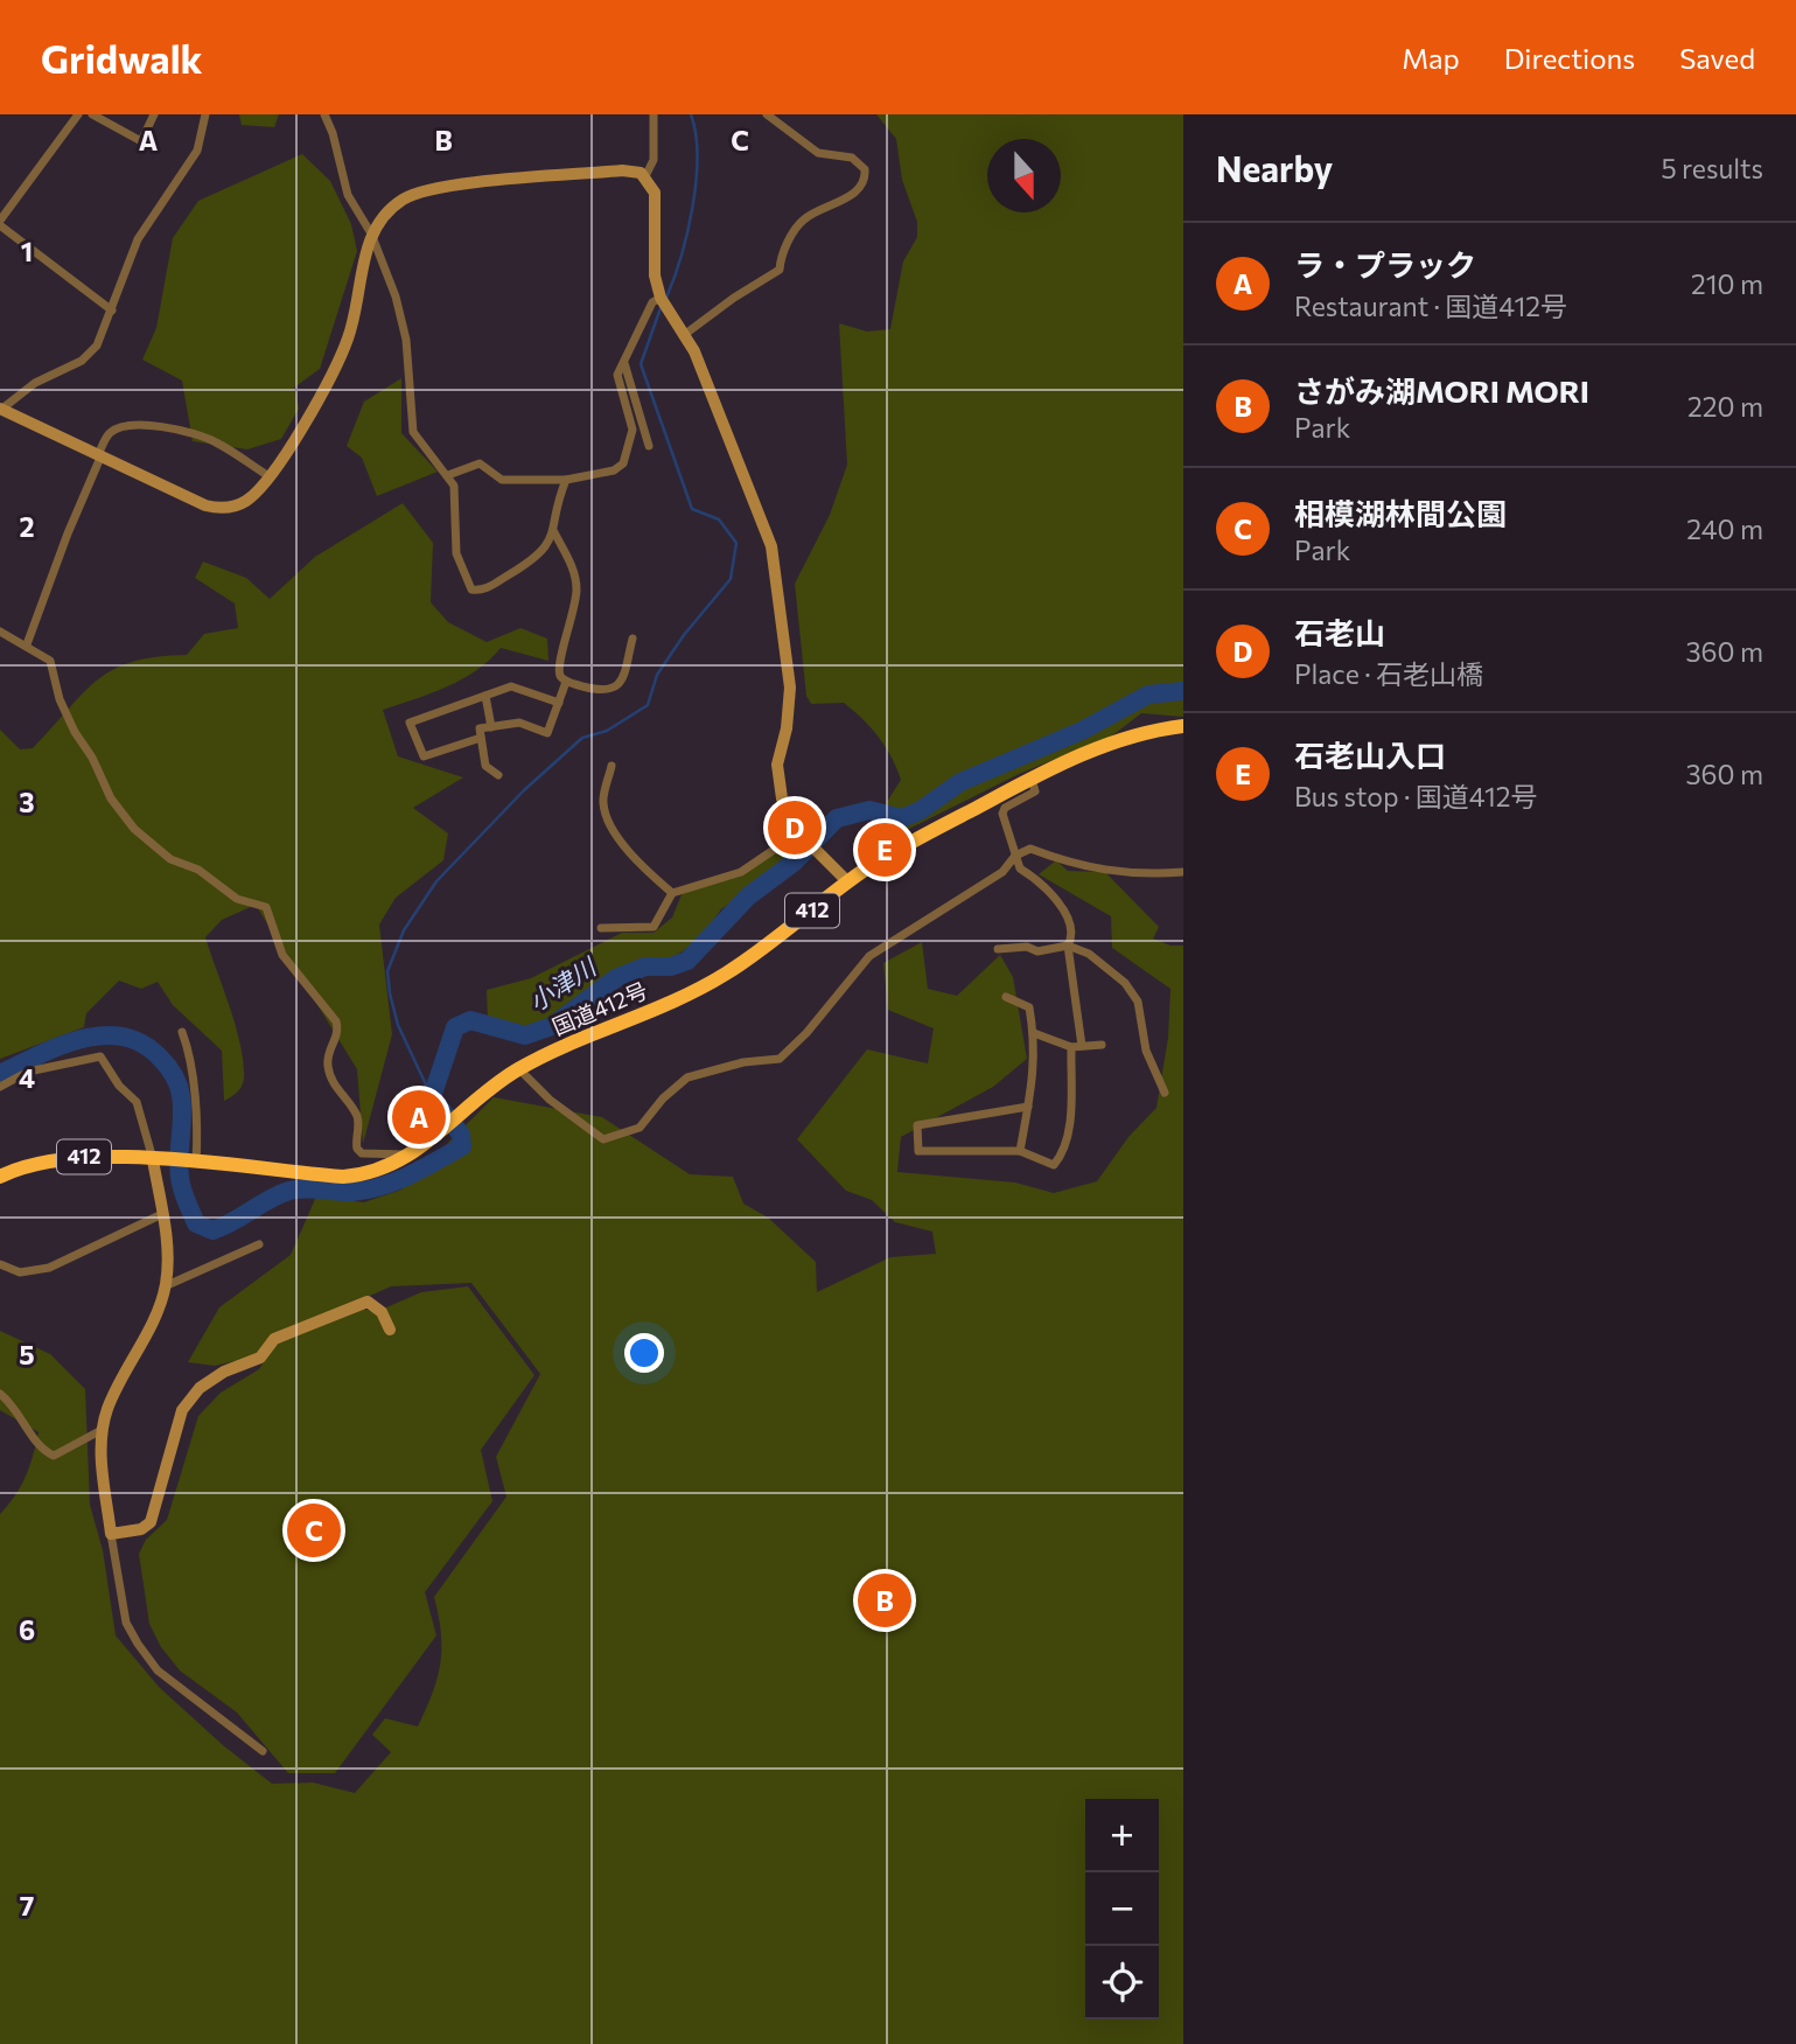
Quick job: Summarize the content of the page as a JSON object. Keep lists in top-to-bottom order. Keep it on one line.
{"streets":{"highway":["412","国道412号"]},"water":["小津川"],"north":"bottom","page":{"header":"Gridwalk","nav":["Map","Directions","Saved"],"heading":["Nearby","5 results"],"list":[{"mark":"A","name":"ラ・プラック","note":"Restaurant · 国道412号","value":"210 m"},{"mark":"B","name":"さがみ湖MORI MORI","note":"Park","value":"220 m"},{"mark":"C","name":"相模湖林間公園","note":"Park","value":"240 m"},{"mark":"D","name":"石老山","note":"Place · 石老山橋","value":"360 m"},{"mark":"E","name":"石老山入口","note":"Bus stop · 国道412号","value":"360 m"}],"pins":["D","E","A","C","B"],"map_buttons":["+","−"]},"grid":{"columns":["A","B","C"],"rows":["1","2","3","4","5","6","7"]}}
